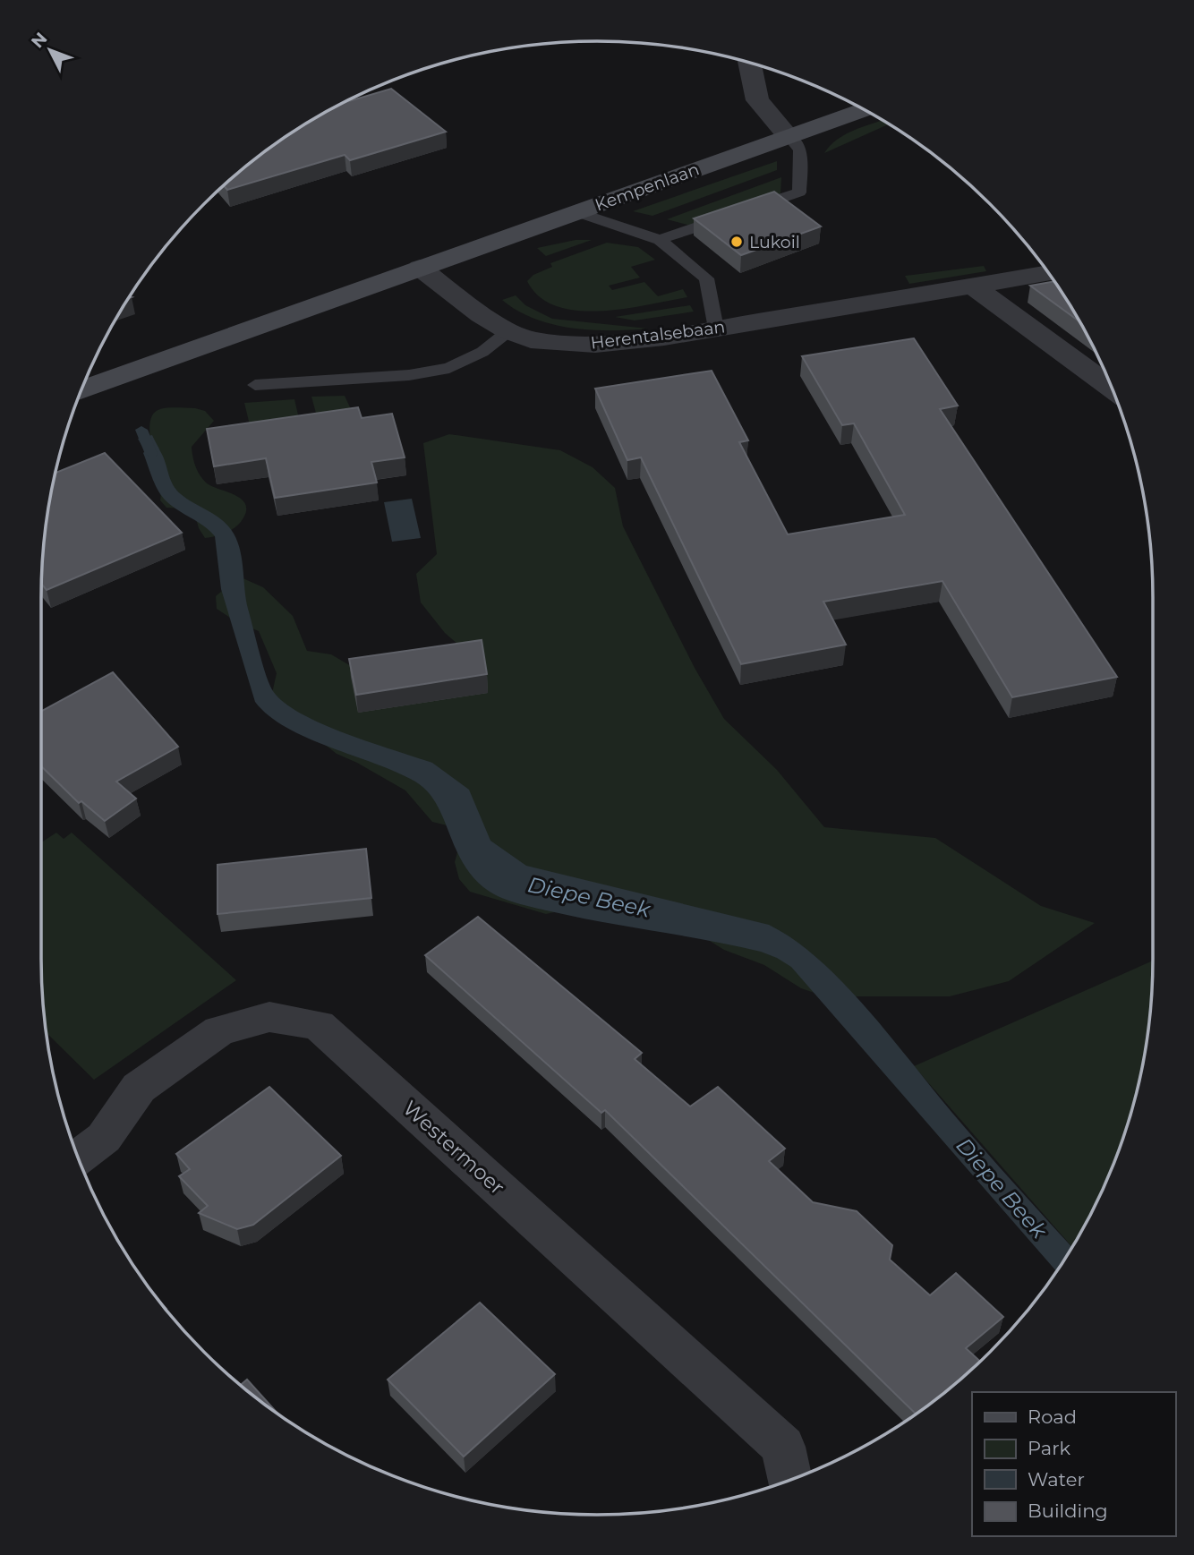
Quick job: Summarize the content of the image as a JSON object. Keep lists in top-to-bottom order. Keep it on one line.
{"streets":{"main road":["Kempenlaan"],"street":["Herentalsebaan","Westermoer"]},"crossings":[["Kempenlaan","Herentalsebaan"]],"water":["Diepe Beek"],"places":["Lukoil"],"legend":["Road","Park","Water","Building"],"north":"top left"}
